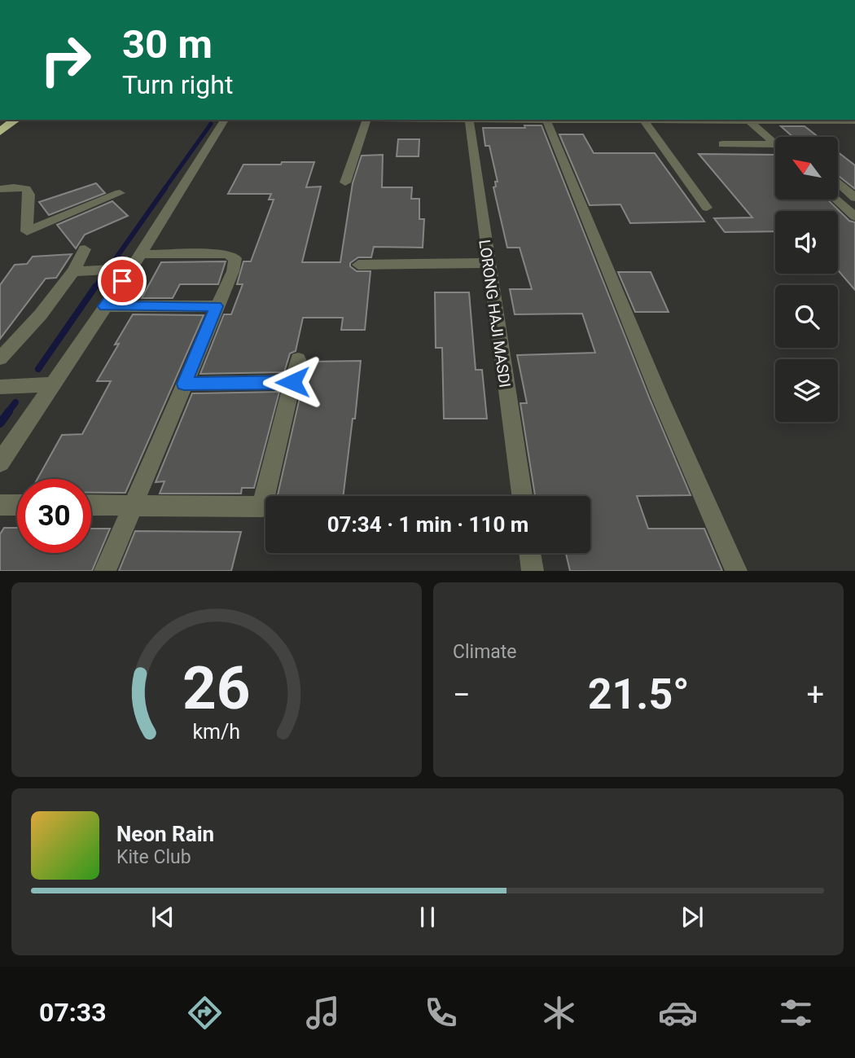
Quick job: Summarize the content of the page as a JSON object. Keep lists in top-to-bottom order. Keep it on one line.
{"streets":{"street":["LORONG HAJI MASDI"]},"north":"top left","page":{"turn":["30 m","Turn right"],"limit":"30","trip":"07:34 · 1 min · 110 m","tile":"Climate","heat":["−","21.5°","+"],"song":["Neon Rain","Kite Club"],"tabs":"07:33","gauge":["26","km/h"]}}
